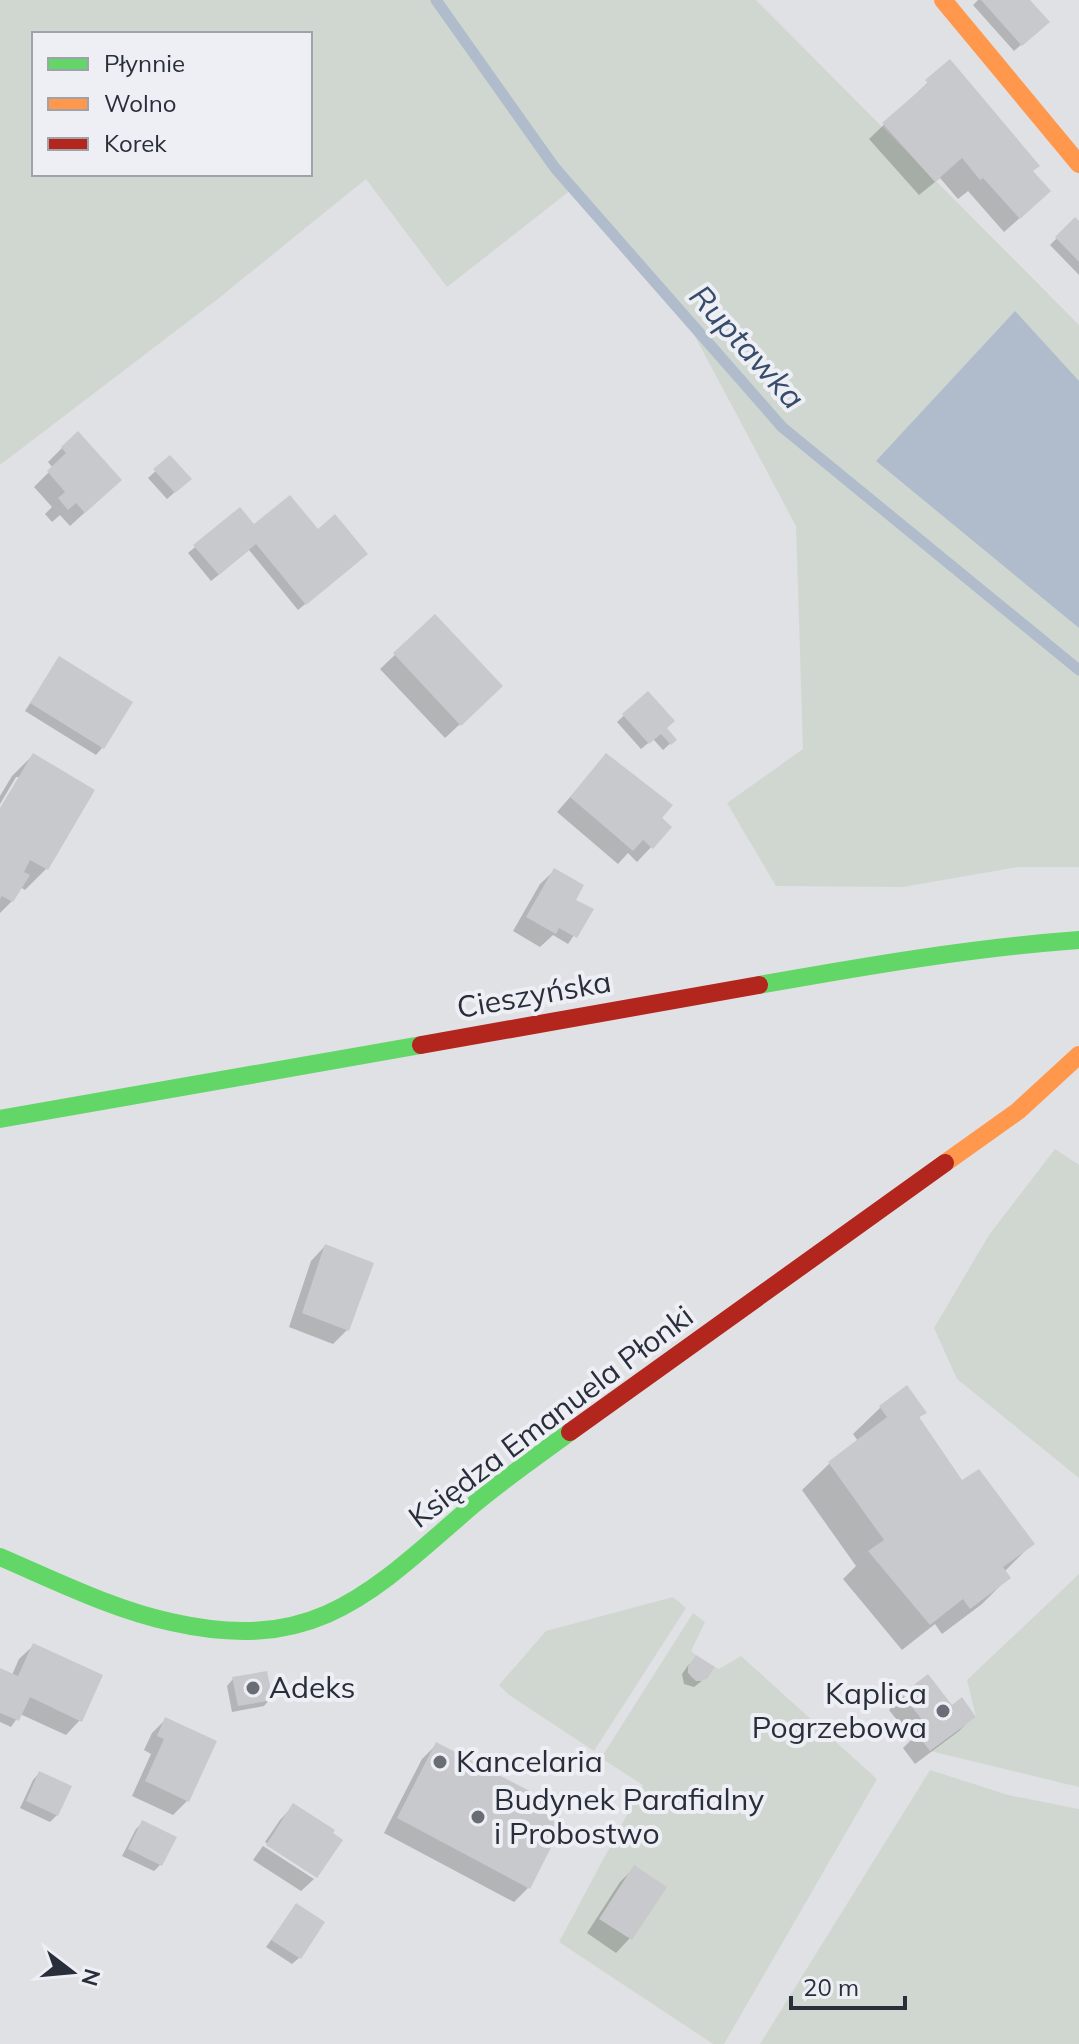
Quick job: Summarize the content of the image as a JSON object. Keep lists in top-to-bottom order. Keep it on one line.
{"streets":{"street":["Cieszyńska","Księdza Emanuela Płonki"]},"water":["Ruptawka"],"places":["Adeks","Kaplica Pogrzebowa","Kancelaria","Budynek Parafialny i Probostwo"],"legend":["Płynnie","Wolno","Korek"],"scale_bar":"20 m","north":"right"}
